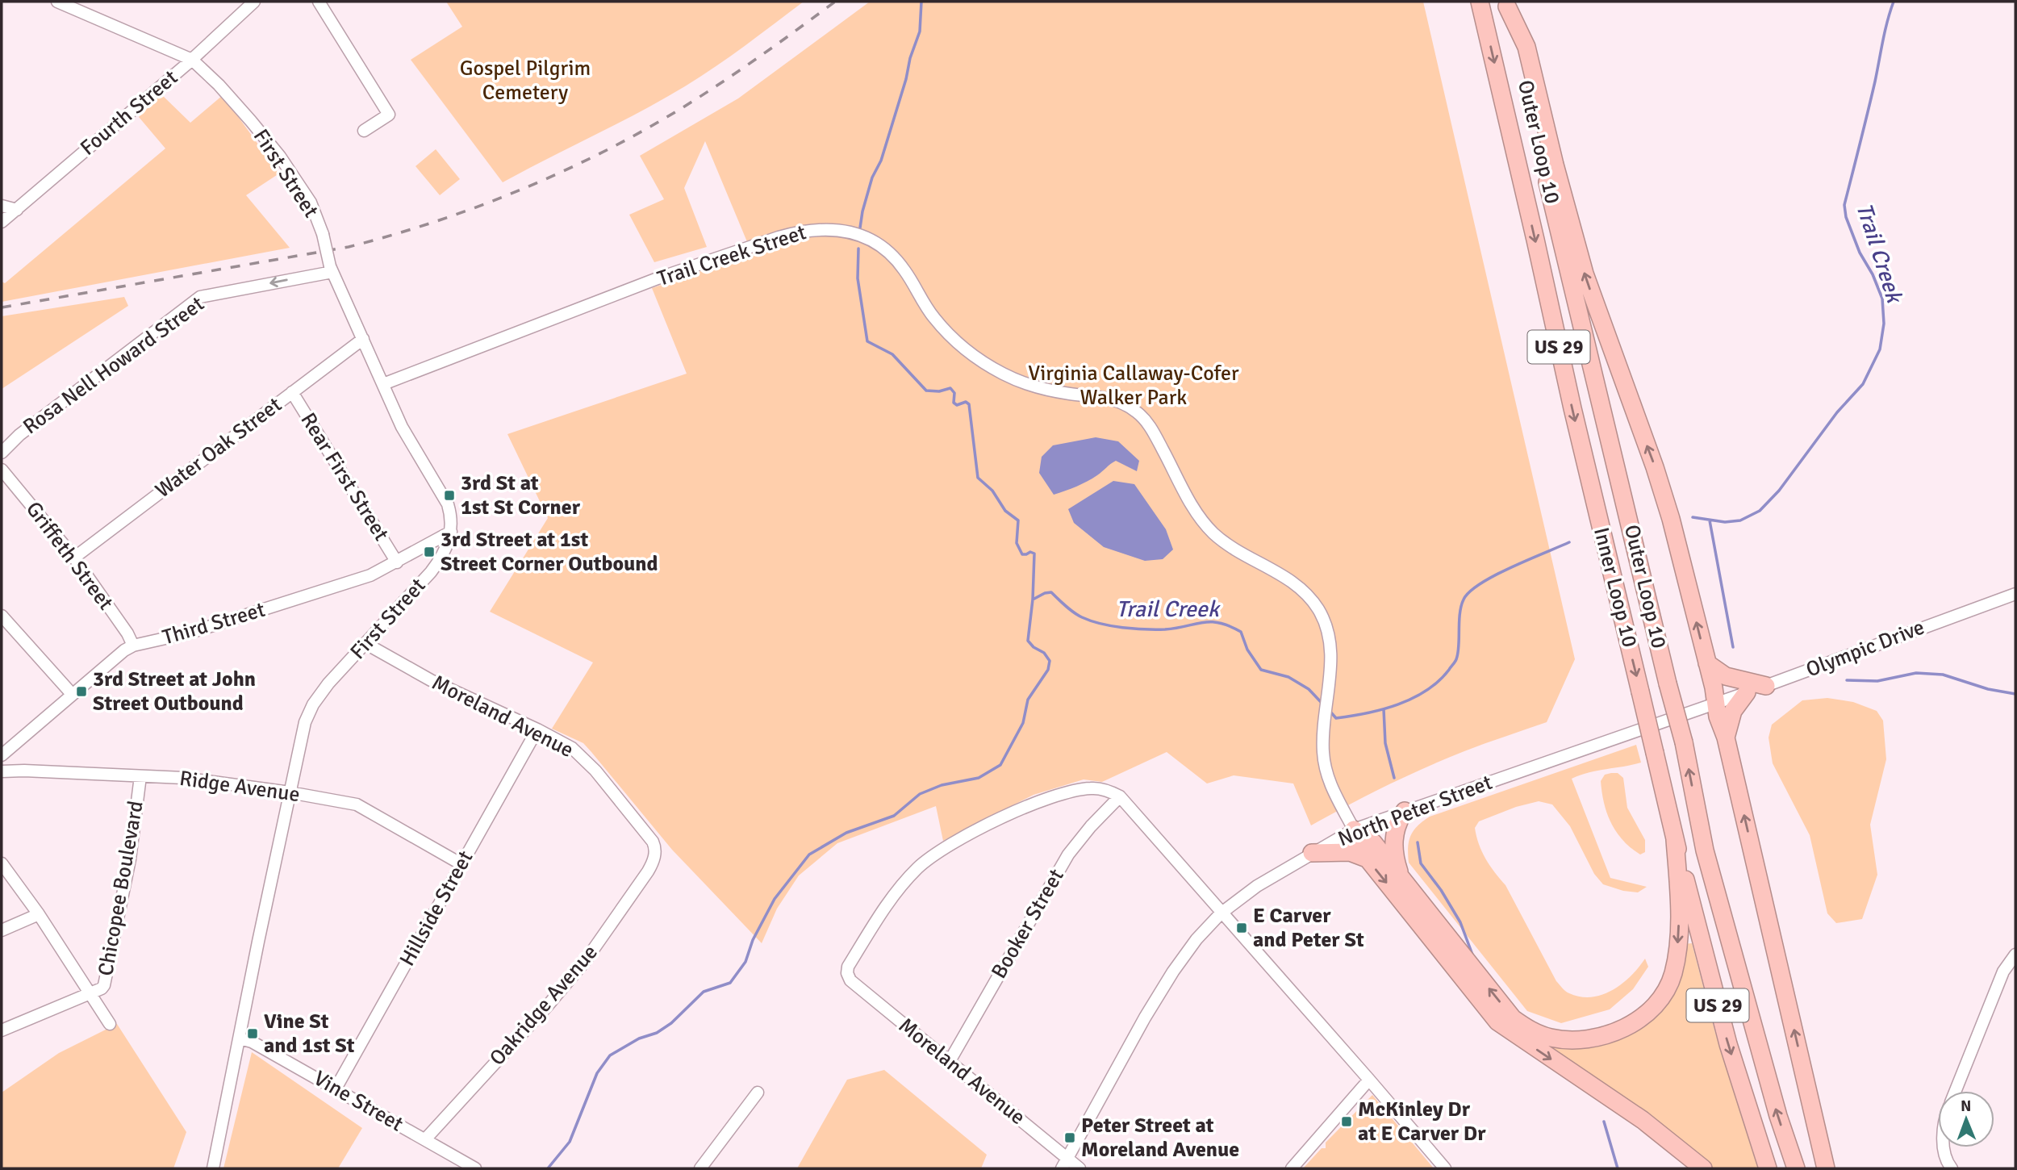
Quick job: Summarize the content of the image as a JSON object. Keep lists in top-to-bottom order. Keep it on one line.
{"streets":{"highway":["Outer Loop 10","US 29","Inner Loop 10"],"street":["Fourth Street","First Street","Trail Creek Street","Rosa Nell Howard Street","Water Oak Street","Rear First Street","Griffeth Street","Third Street","Olympic Drive","Moreland Avenue","Ridge Avenue","North Peter Street","Chicopee Boulevard","Hillside Street","Booker Street","Oakridge Avenue","Vine Street"]},"crossings":[["Fourth Street","First Street"],["First Street","Trail Creek Street"],["First Street","Rosa Nell Howard Street"],["First Street","Water Oak Street"],["First Street","Third Street"],["First Street","Moreland Avenue"],["First Street","Ridge Avenue"],["First Street","Vine Street"],["Trail Creek Street","North Peter Street"],["Water Oak Street","Rear First Street"],["Water Oak Street","Griffeth Street"],["Rear First Street","Third Street"],["Griffeth Street","Third Street"],["Olympic Drive","North Peter Street"],["Moreland Avenue","North Peter Street"],["Moreland Avenue","Hillside Street"],["Moreland Avenue","Booker Street"],["Moreland Avenue","Oakridge Avenue"],["Ridge Avenue","Chicopee Boulevard"],["Ridge Avenue","Hillside Street"],["Hillside Street","Vine Street"],["Oakridge Avenue","Vine Street"]],"one_way":["Rosa Nell Howard Street"],"water":["Trail Creek"],"parks":["Gospel Pilgrim Cemetery","Virginia Callaway-Cofer Walker Park"],"places":{"transit":["3rd St at 1st St Corner","3rd Street at 1st Street Corner Outbound","3rd Street at John Street Outbound","E Carver and Peter St","Vine St and 1st St","McKinley Dr at E Carver Dr","Peter Street at Moreland Avenue"]},"north":"top"}
